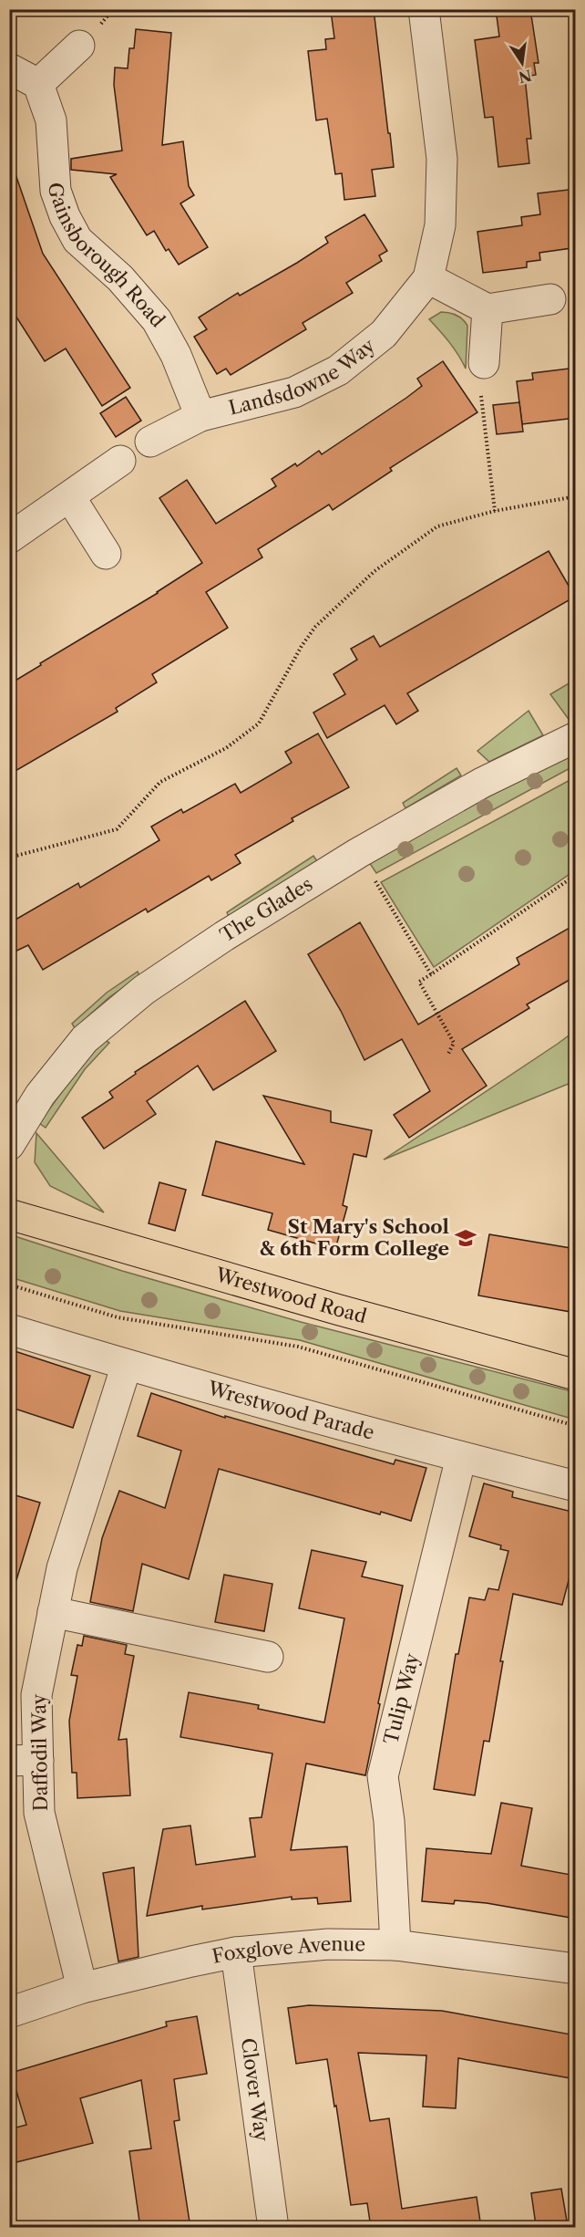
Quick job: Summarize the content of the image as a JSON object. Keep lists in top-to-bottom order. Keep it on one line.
{"streets":{"main road":["Wrestwood Road"],"street":["Gainsborough Road","Landsdowne Way","The Glades","Wrestwood Parade","Tulip Way","Daffodil Way","Foxglove Avenue","Clover Way"]},"crossings":[["Gainsborough Road","Landsdowne Way"],["Wrestwood Parade","Tulip Way"],["Wrestwood Parade","Daffodil Way"],["Tulip Way","Foxglove Avenue"],["Daffodil Way","Foxglove Avenue"],["Foxglove Avenue","Clover Way"]],"places":{"school or university":["St Mary's School & 6th Form College"]},"north":"bottom"}
